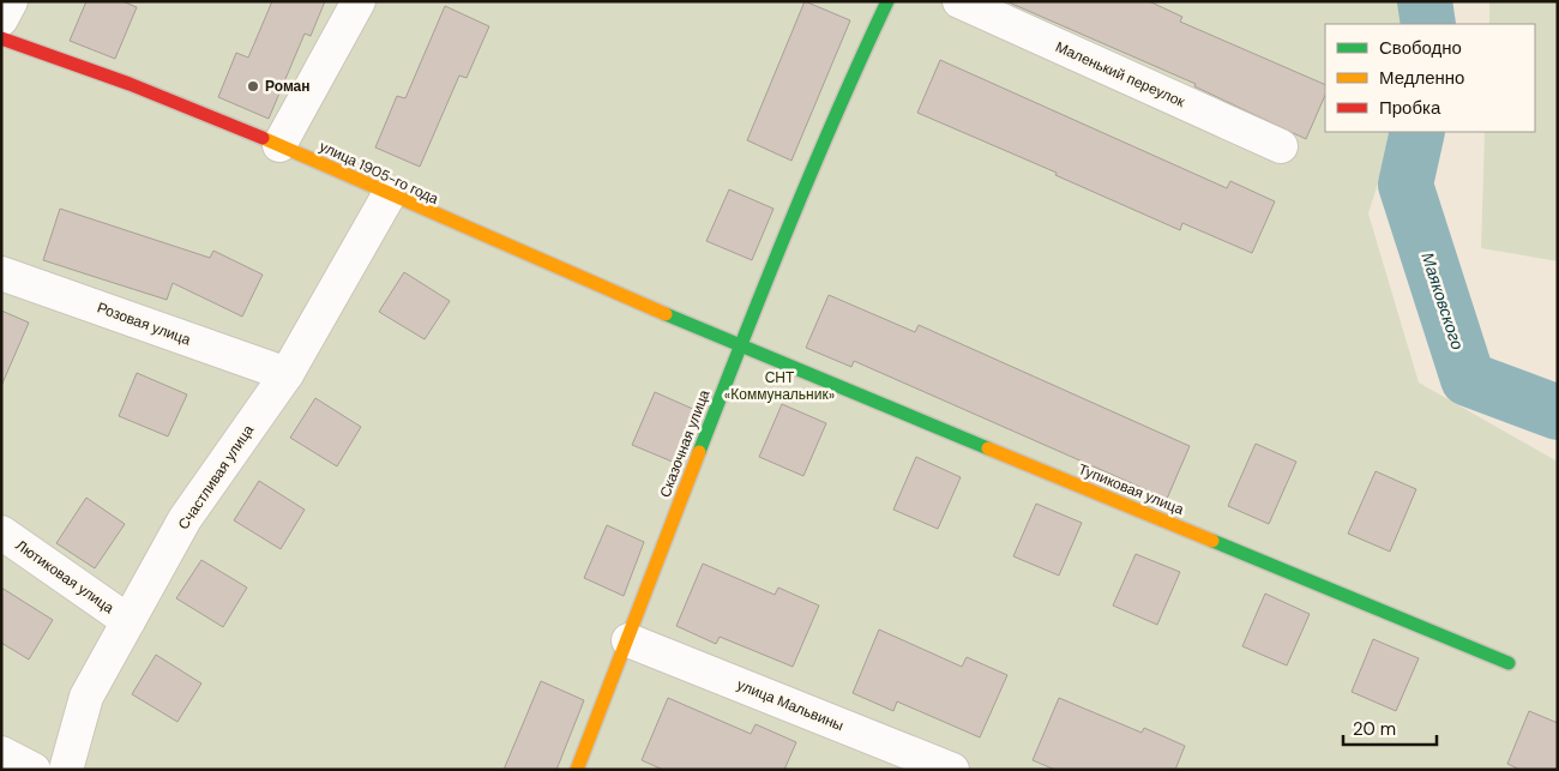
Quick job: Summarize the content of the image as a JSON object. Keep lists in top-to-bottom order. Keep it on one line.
{"streets":{"street":["Маленький переулок","улица 1905-го года","Розовая улица","Сказочная улица","Счастливая улица","Тупиковая улица","Лютиковая улица","улица Мальвины"]},"crossings":[["улица 1905-го года","Сказочная улица"],["улица 1905-го года","Счастливая улица"],["улица 1905-го года","Тупиковая улица"],["Розовая улица","Счастливая улица"],["Сказочная улица","Тупиковая улица"],["Сказочная улица","улица Мальвины"],["Счастливая улица","Лютиковая улица"]],"water":["Маяковского"],"parks":["СНТ «Коммунальник»"],"places":["Роман"],"legend":["Свободно","Медленно","Пробка"],"scale_bar":"20 m"}
